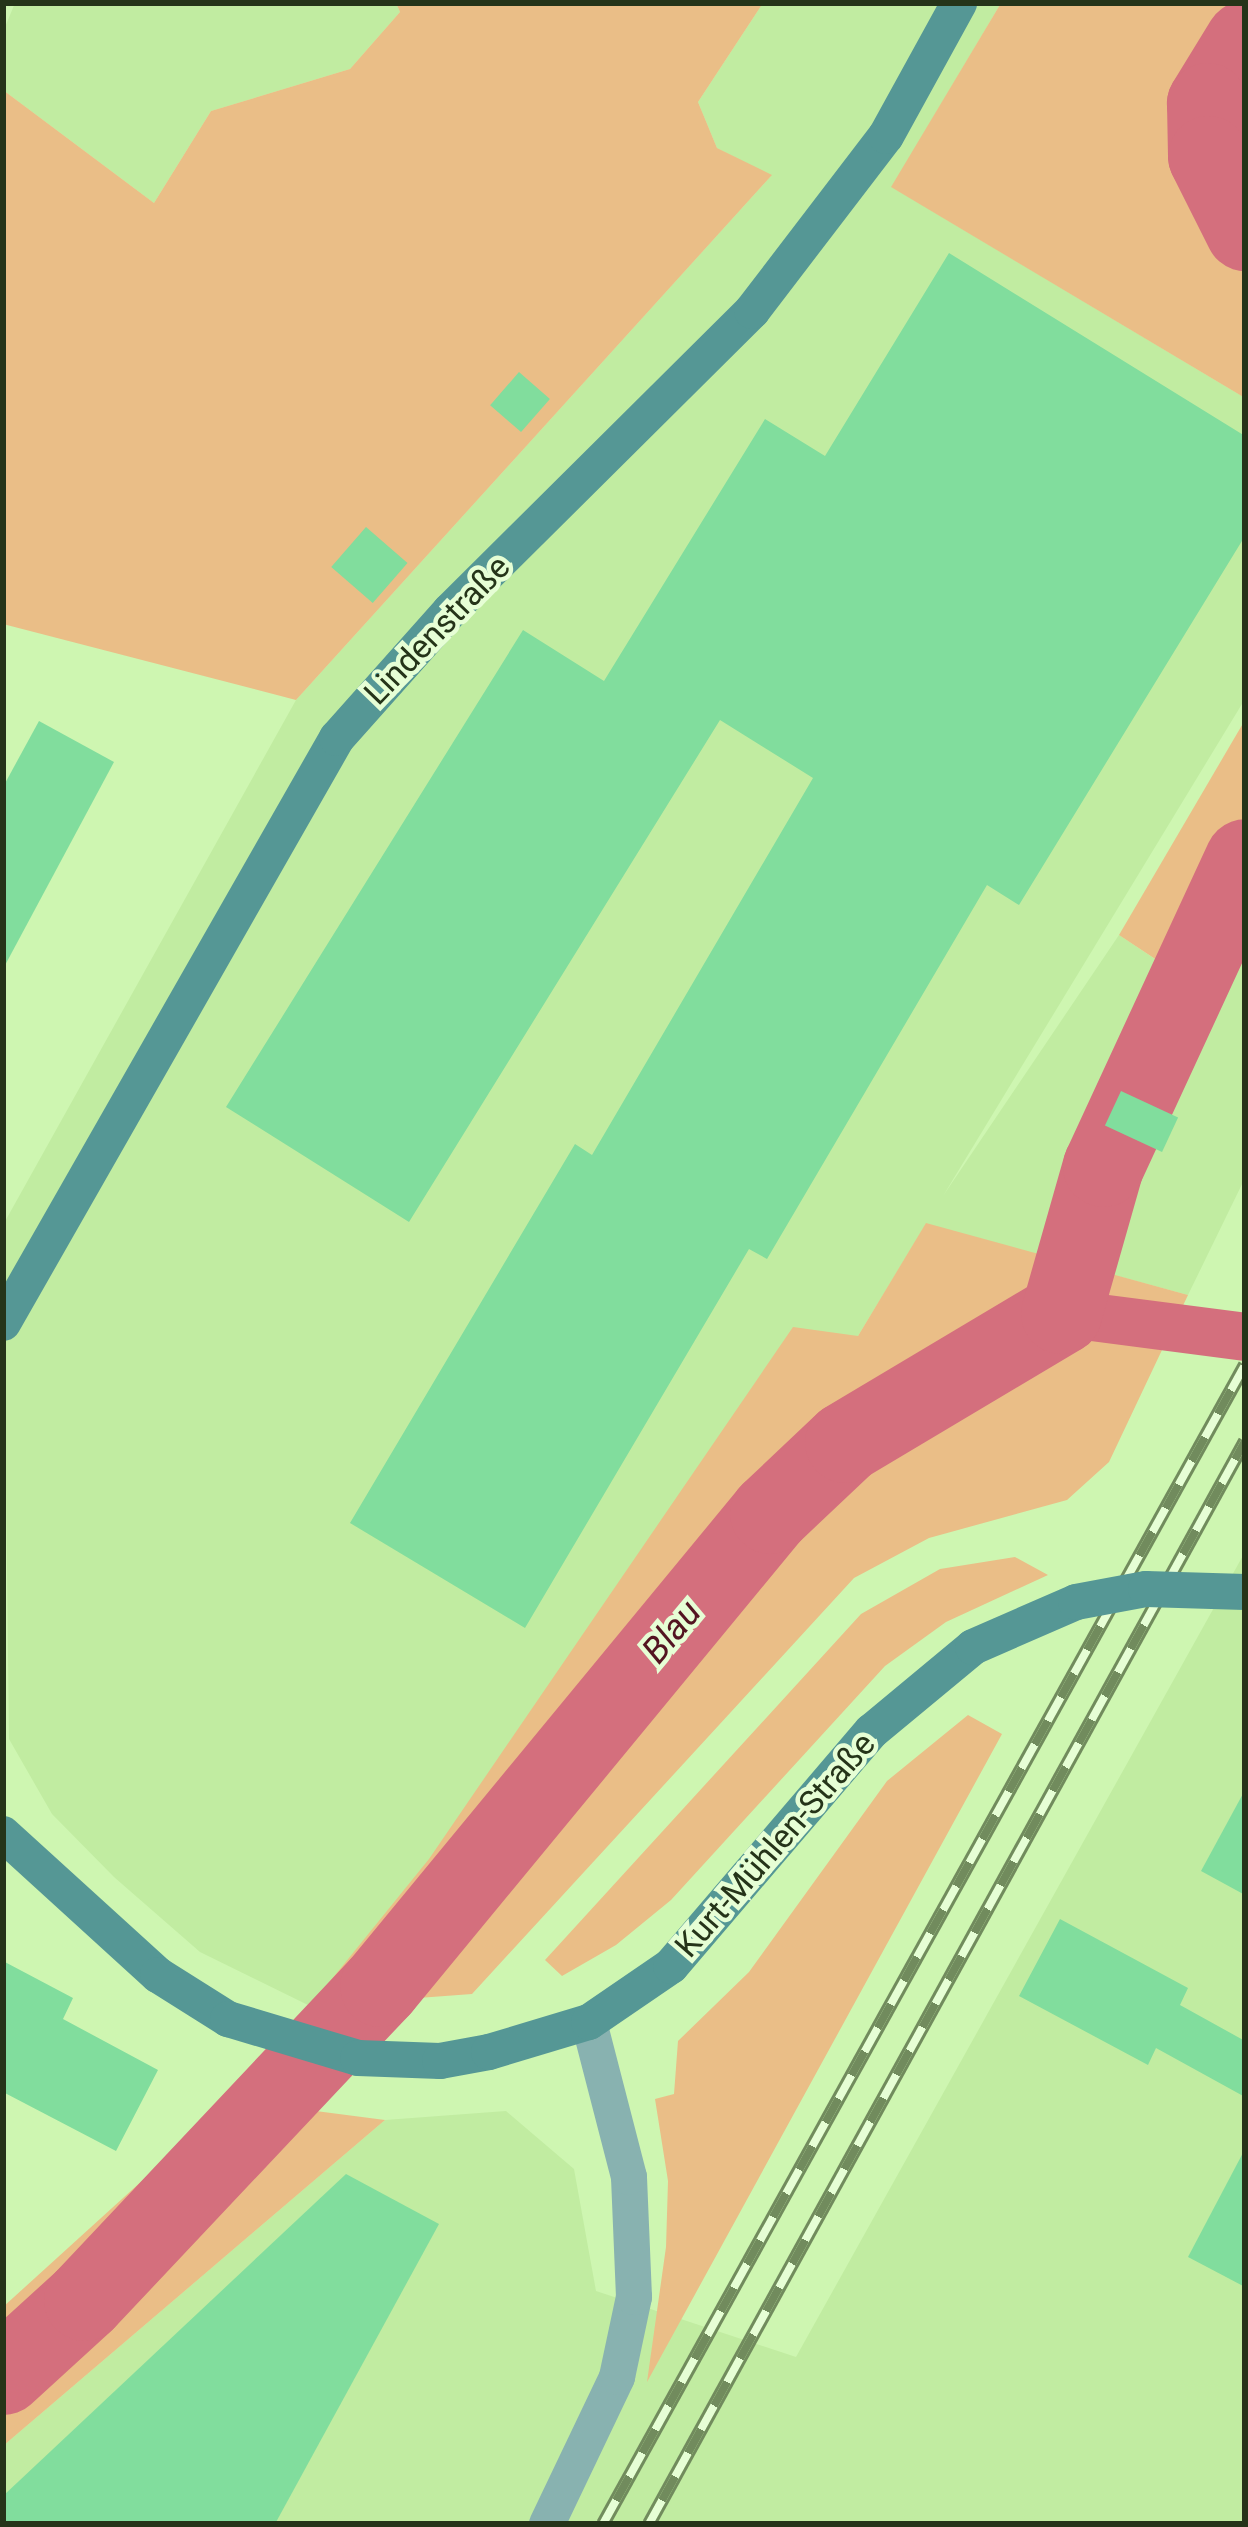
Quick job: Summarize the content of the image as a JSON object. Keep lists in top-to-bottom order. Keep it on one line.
{"streets":{"street":["Lindenstraße","Kurt-Mühlen-Straße"]},"water":["Blau"]}
